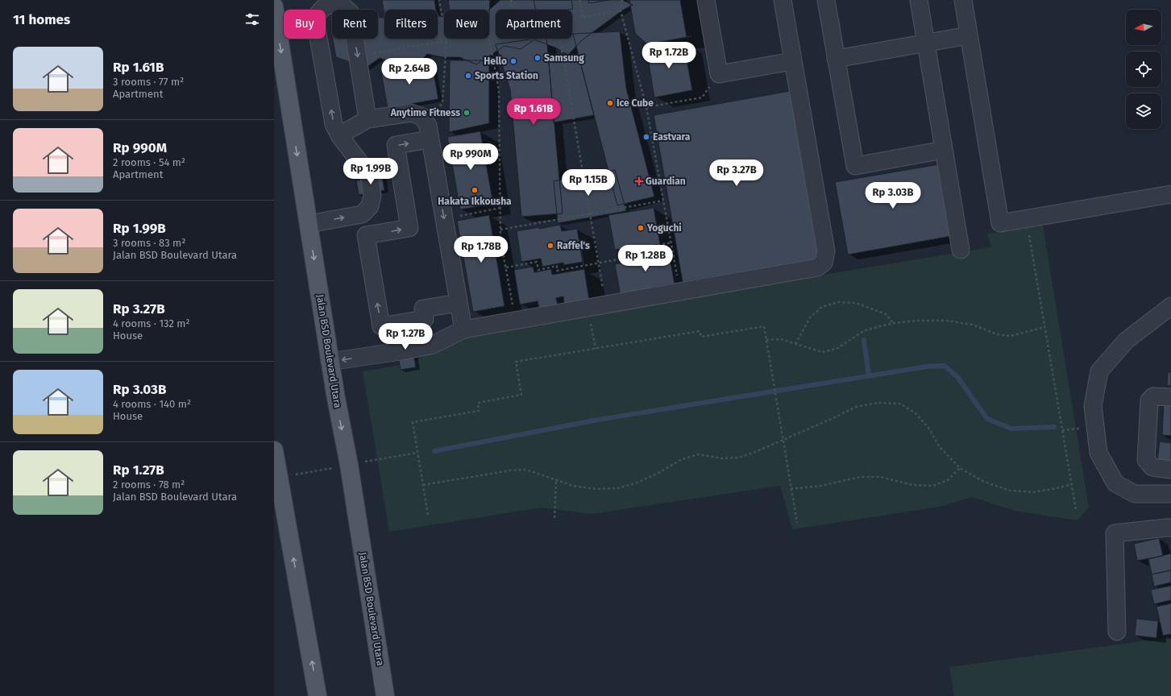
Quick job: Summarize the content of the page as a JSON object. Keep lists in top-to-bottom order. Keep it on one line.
{"streets":{"main road":["Jalan BSD Boulevard Utara"]},"places":{"other":["Samsung","Hello","Sports Station","Ice Cube","Anytime Fitness","Eastvara","Hakata Ikkousha","Yoguchi","Raffel's"],"health":["Guardian"]},"north":"left","page":{"heading":"11 homes","chip":["Buy","Rent","Filters","New","Apartment"],"list":[{"name":"Rp 1.61B","note":"3 rooms · 77 m² · Apartment"},{"name":"Rp 990M","note":"2 rooms · 54 m² · Apartment"},{"name":"Rp 1.99B","note":"3 rooms · 83 m² · Jalan BSD Boulevard Utara"},{"name":"Rp 3.27B","note":"4 rooms · 132 m² · House"},{"name":"Rp 3.03B","note":"4 rooms · 140 m² · House"},{"name":"Rp 1.27B","note":"2 rooms · 78 m² · Jalan BSD Boulevard Utara"}],"price":["Rp 1.72B","Rp 2.64B","Rp 1.61B","Rp 990M","Rp 1.99B","Rp 3.27B","Rp 1.15B","Rp 3.03B","Rp 1.78B","Rp 1.28B","Rp 1.27B"]}}
